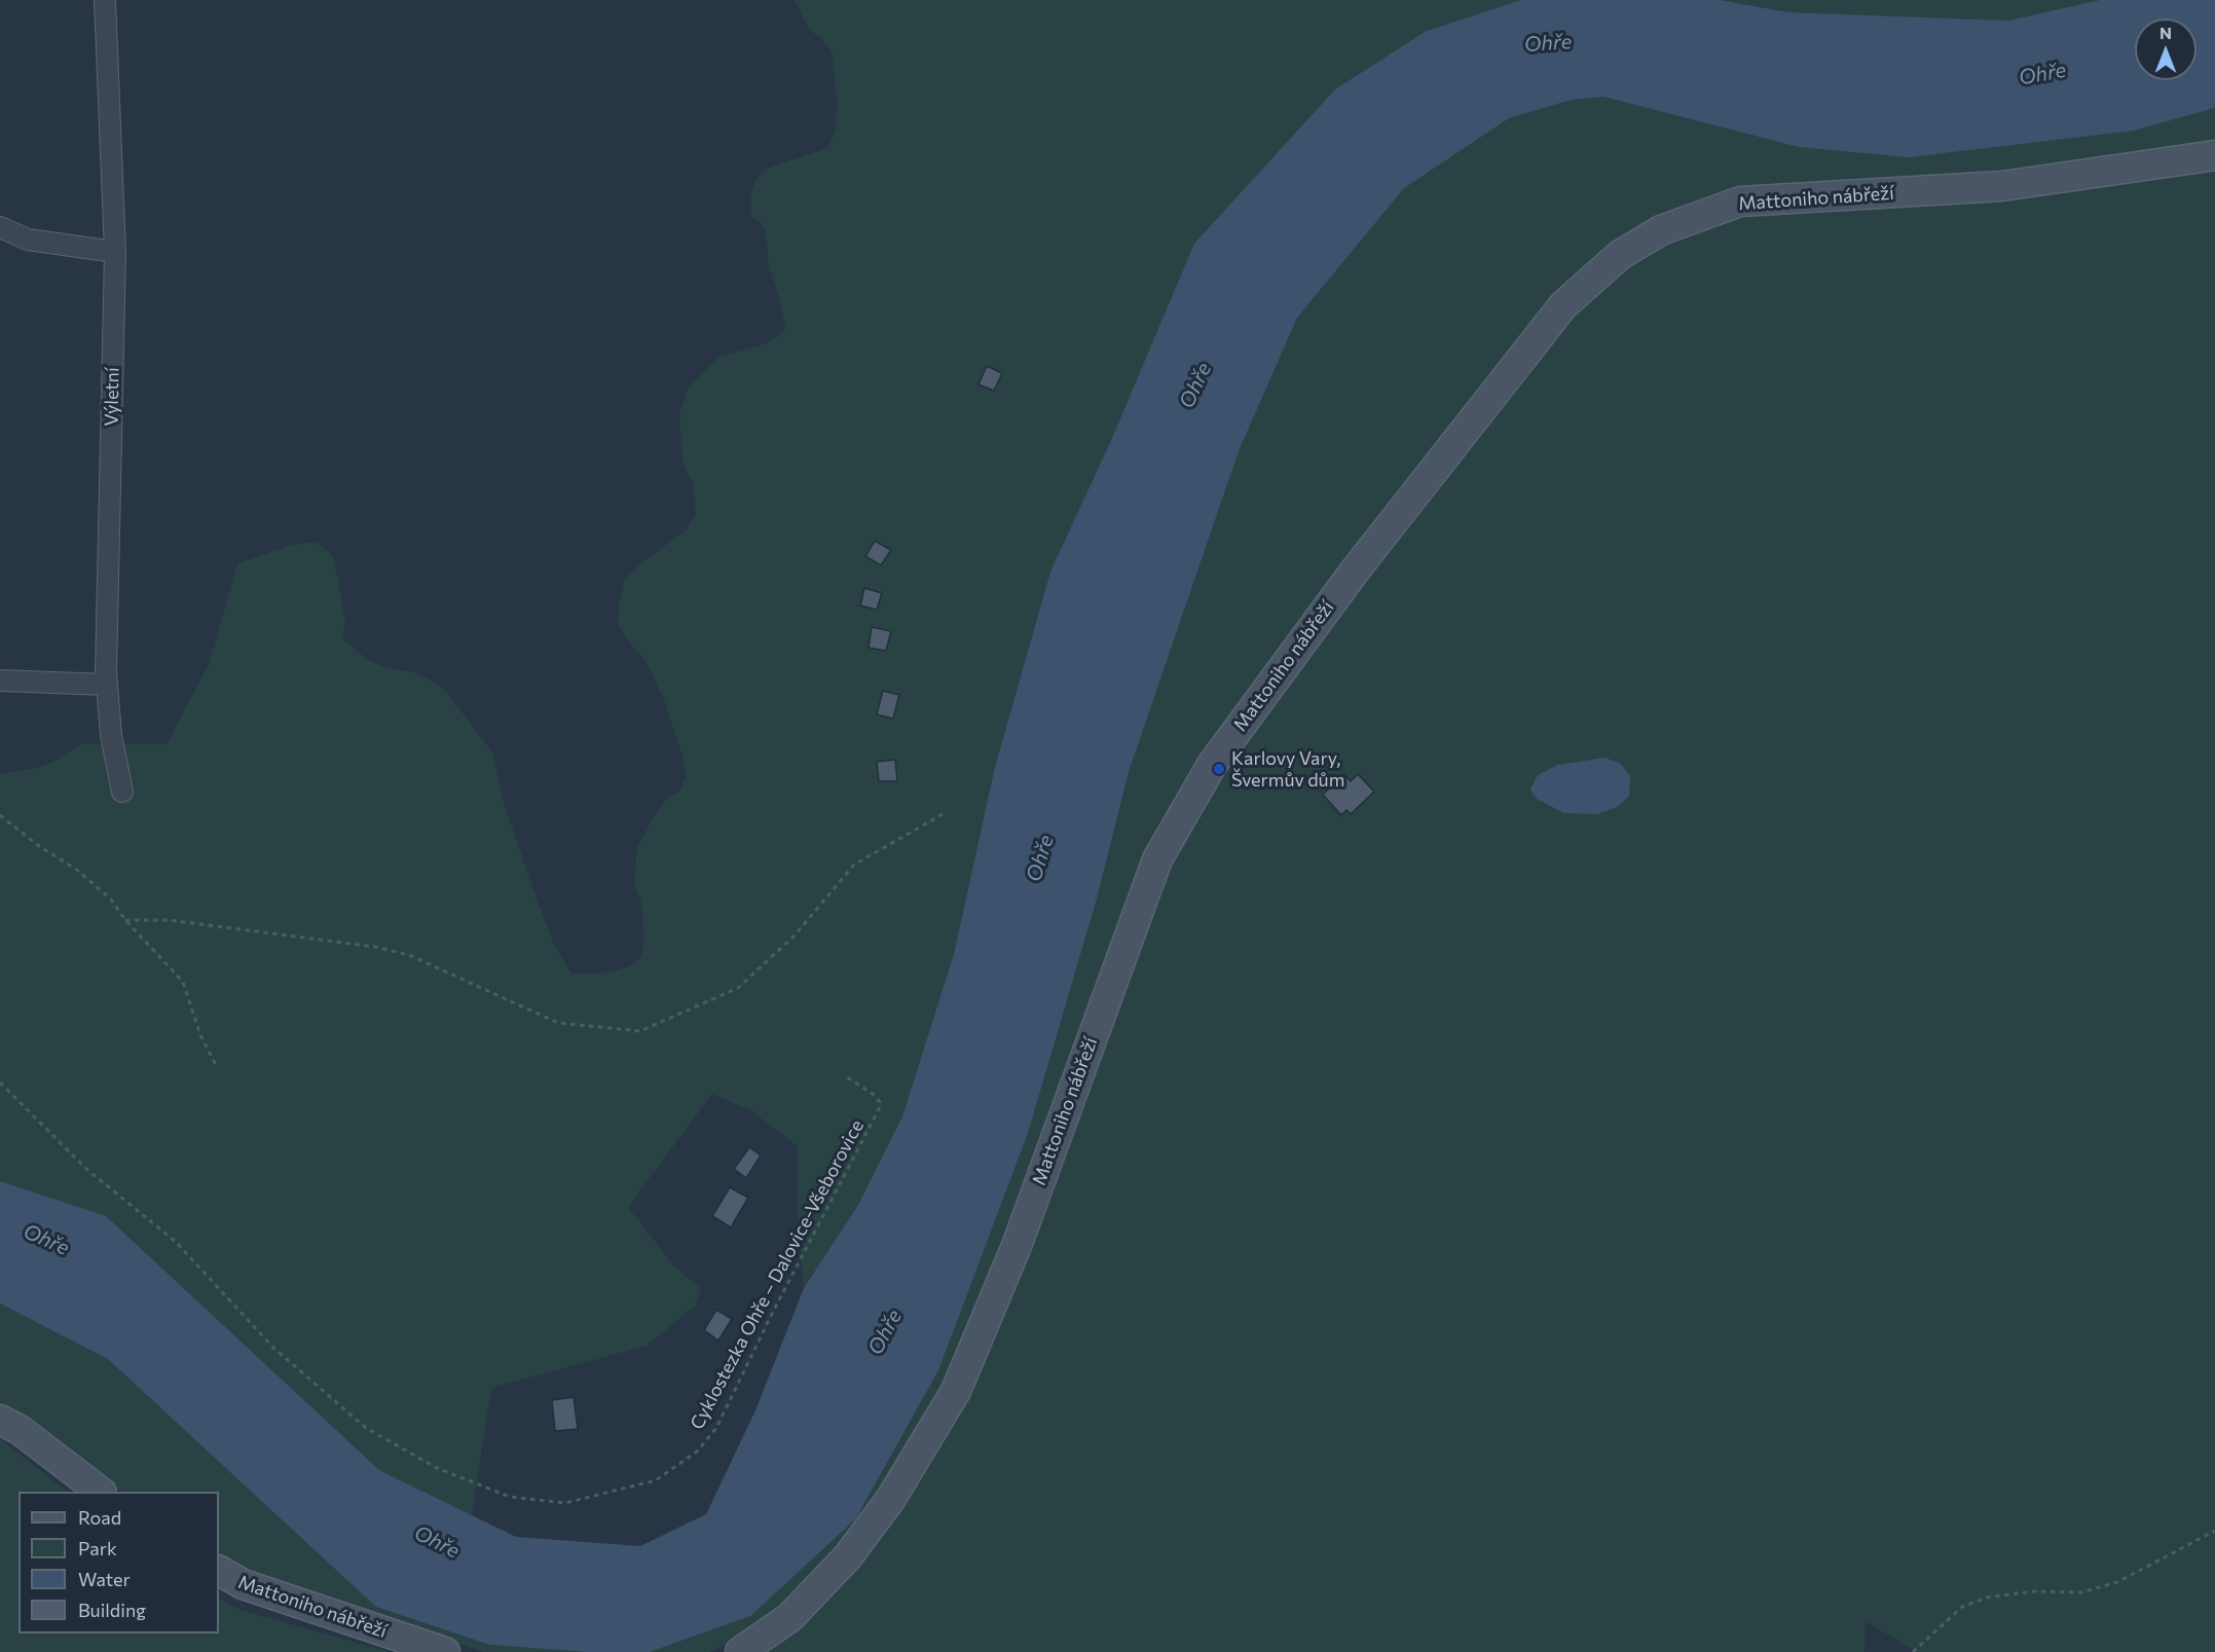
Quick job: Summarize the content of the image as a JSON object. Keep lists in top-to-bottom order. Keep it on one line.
{"streets":{"main road":["Mattoniho nábřeží"],"street":["Výletní"],"path":["Cyklostezka Ohře – Dalovice-Všeborovice"]},"water":["Ohře"],"places":["Karlovy Vary, Švermův dům"],"legend":["Road","Park","Water","Building"],"north":"top"}
